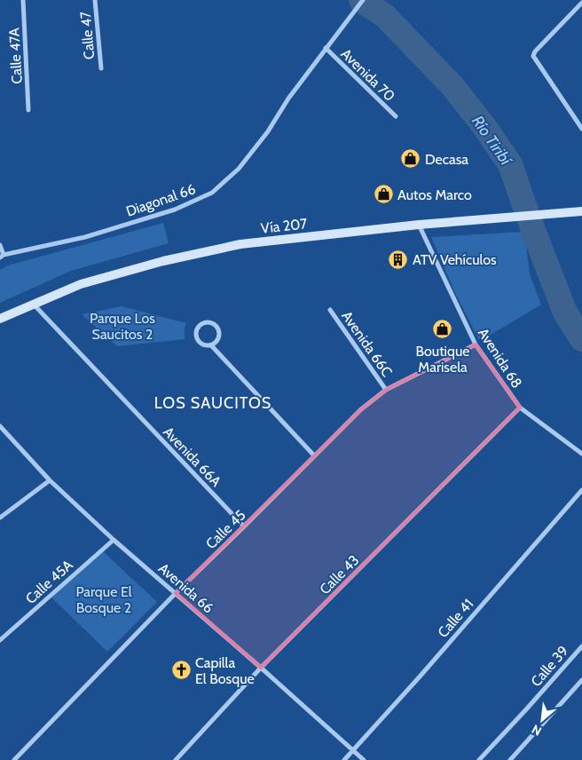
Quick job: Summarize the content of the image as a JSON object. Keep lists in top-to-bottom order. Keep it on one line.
{"streets":{"main road":["Vía 207"],"street":["Calle 47","Calle 47A","Avenida 70","Diagonal 66","Avenida 66C","Avenida 68","Avenida 66A","Calle 45","Calle 43","Calle 45A","Avenida 66","Calle 41","Calle 39"]},"crossings":[["Avenida 70","Diagonal 66"],["Vía 207","Avenida 68"],["Vía 207","Avenida 66A"],["Avenida 66C","Calle 45"],["Avenida 68","Calle 45"],["Avenida 68","Calle 43"],["Avenida 66A","Calle 45"],["Calle 45","Avenida 66"],["Calle 43","Avenida 66"],["Calle 45A","Avenida 66"],["Avenida 66","Calle 41"]],"districts":["LOS SAUCITOS"],"water":["Río Tiribí"],"parks":["Parque Los Saucitos 2","Parque El Bosque 2"],"places":{"shop":["Decasa","Autos Marco","Boutique Marisela"],"building":["ATV Vehículos"],"church":["Capilla El Bosque"]},"north":"bottom left"}
